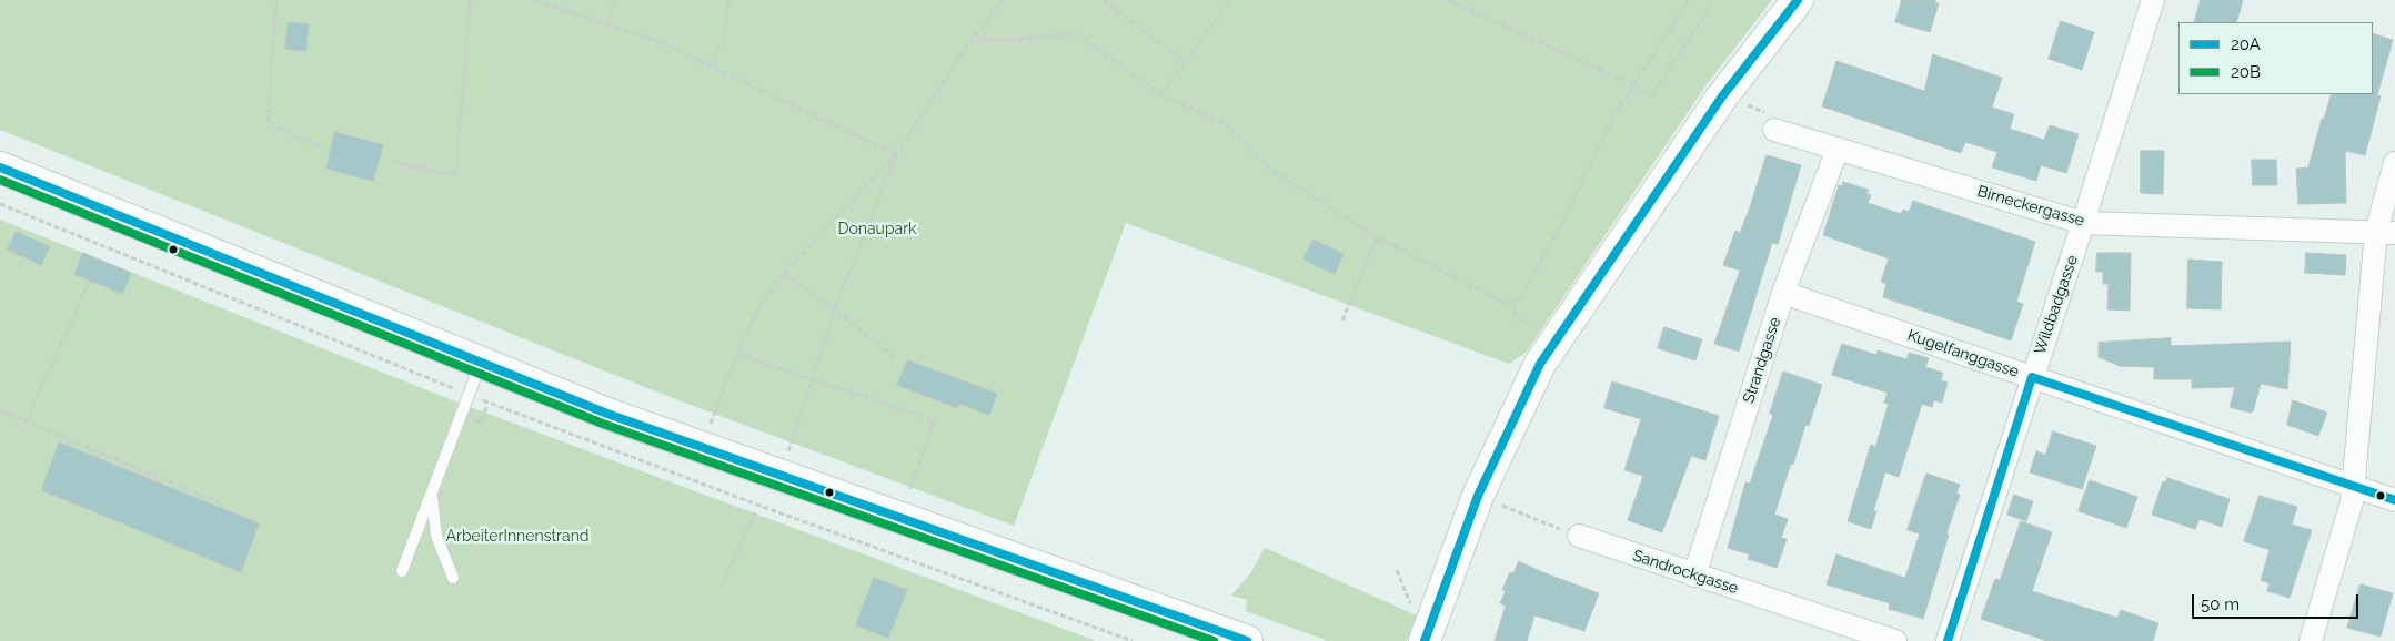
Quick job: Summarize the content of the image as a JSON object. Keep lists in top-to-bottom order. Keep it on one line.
{"streets":{"street":["Birneckergasse","Wildbadgasse","Kugelfanggasse","Strandgasse","Sandrockgasse"]},"crossings":[["Birneckergasse","Wildbadgasse"],["Birneckergasse","Strandgasse"],["Wildbadgasse","Kugelfanggasse"],["Kugelfanggasse","Strandgasse"],["Strandgasse","Sandrockgasse"]],"parks":["Donaupark","ArbeiterInnenstrand"],"lines":["transit line 20A","transit line 20B"],"legend":["20A","20B"],"scale_bar":"50 m"}
